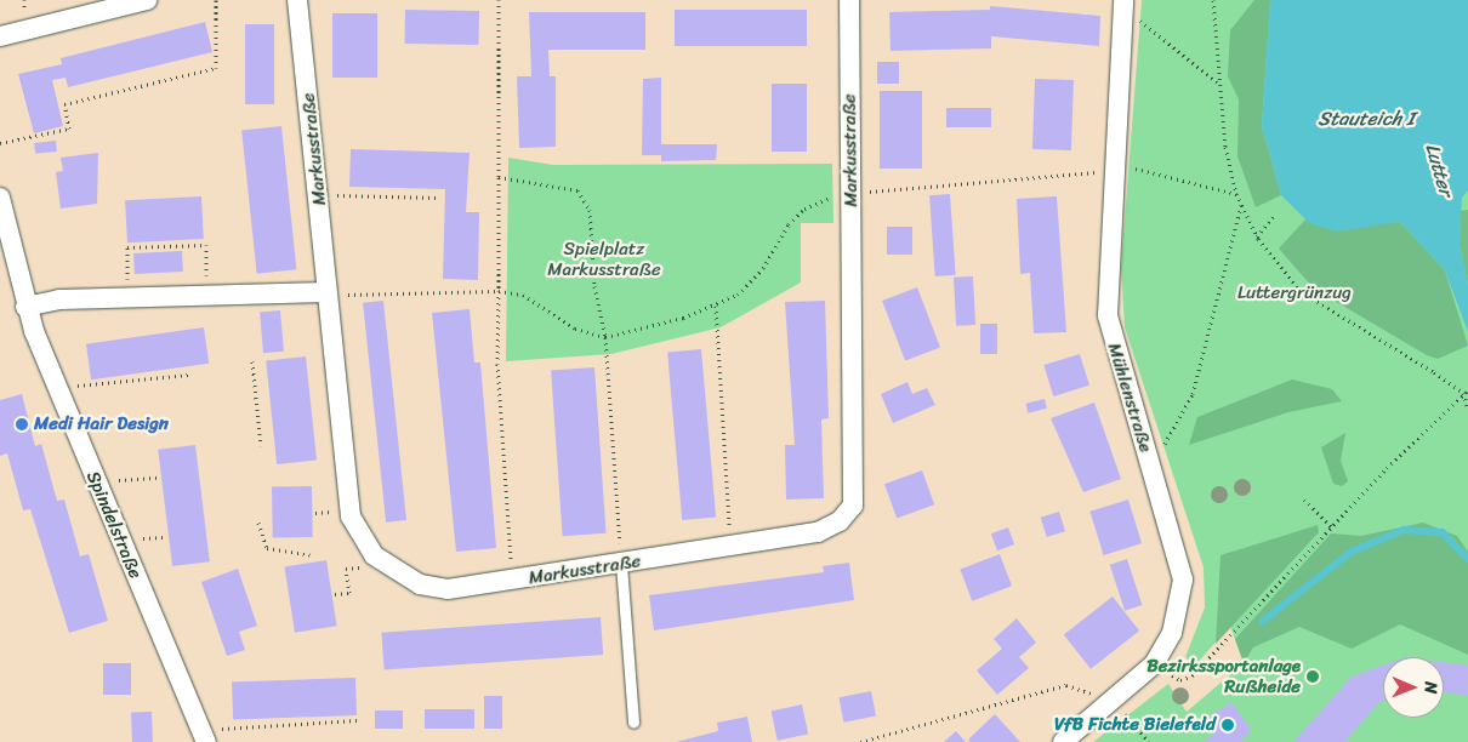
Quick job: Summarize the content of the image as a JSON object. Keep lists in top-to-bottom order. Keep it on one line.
{"streets":{"street":["Markusstraße","Mühlenstraße","Spindelstraße"]},"water":["Stauteich I","Lutter"],"parks":["Spielplatz Markusstraße","Luttergrünzug"],"places":["Medi Hair Design","Bezirkssportanlage Rußheide","VfB Fichte Bielefeld"],"north":"right"}
